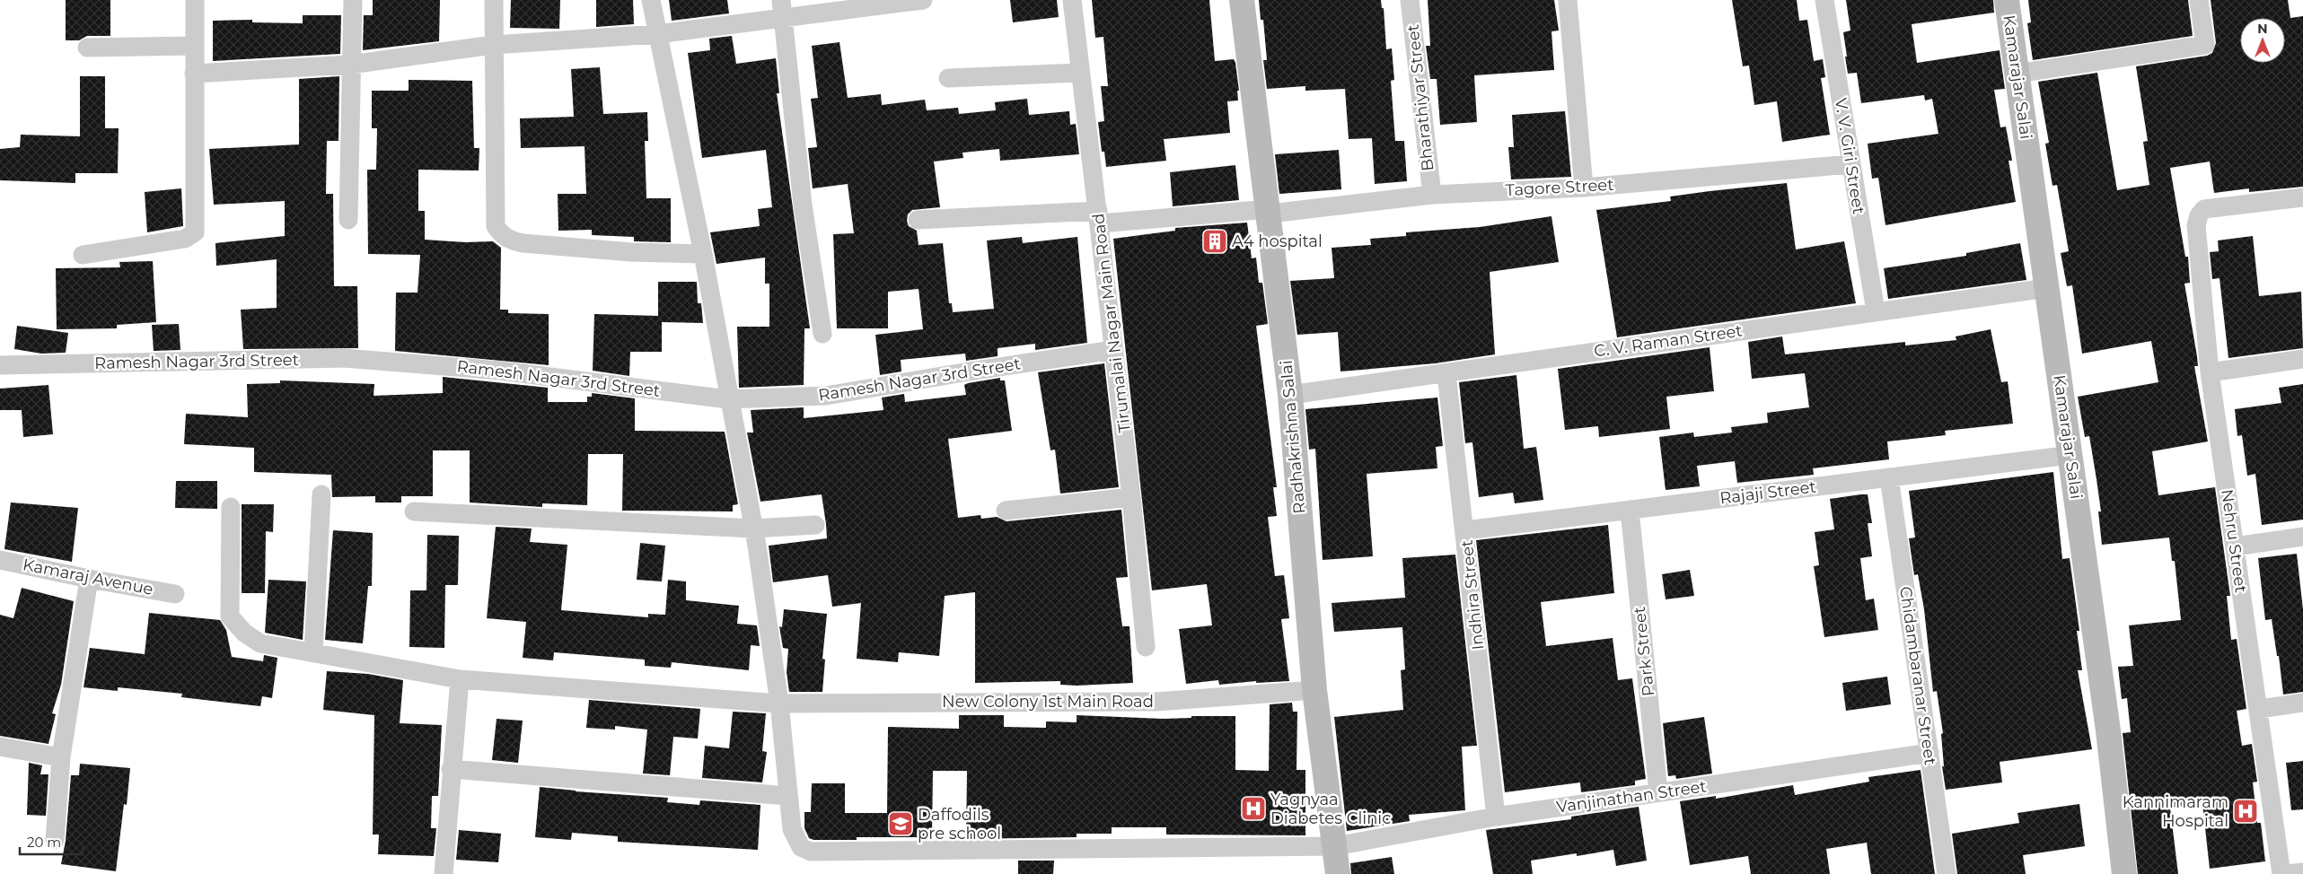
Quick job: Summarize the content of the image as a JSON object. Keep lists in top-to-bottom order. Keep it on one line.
{"streets":{"street":["Kamarajar Salai","Bharathiyar Street","V. V. Giri Street","Tagore Street","Tirumalai Nagar Main Road","C. V. Raman Street","Ramesh Nagar 3rd Street","Radhakrishna Salai","Rajaji Street","Nehru Street","Kamaraj Avenue","Indhira Street","Park Street","Chidambaranar Street","New Colony 1st Main Road","Vanjinathan Street"]},"crossings":[["Kamarajar Salai","C. V. Raman Street"],["Kamarajar Salai","Rajaji Street"],["Bharathiyar Street","Tagore Street"],["V. V. Giri Street","Tagore Street"],["V. V. Giri Street","C. V. Raman Street"],["Tagore Street","Tirumalai Nagar Main Road"],["Tagore Street","Radhakrishna Salai"],["Tirumalai Nagar Main Road","Ramesh Nagar 3rd Street"],["C. V. Raman Street","Radhakrishna Salai"],["C. V. Raman Street","Indhira Street"],["Ramesh Nagar 3rd Street","Vanjinathan Street"],["Radhakrishna Salai","New Colony 1st Main Road"],["Radhakrishna Salai","Vanjinathan Street"],["Rajaji Street","Indhira Street"],["Rajaji Street","Park Street"],["Rajaji Street","Chidambaranar Street"],["Indhira Street","Vanjinathan Street"],["Park Street","Vanjinathan Street"],["Chidambaranar Street","Vanjinathan Street"],["New Colony 1st Main Road","Vanjinathan Street"]],"places":{"building":["A4 hospital"],"hospital":["Yagnyaa Diabetes Clinic","Kannimaram Hospital"],"school or university":["Daffodils pre school"]},"scale_bar":"20 m","north":"top"}
